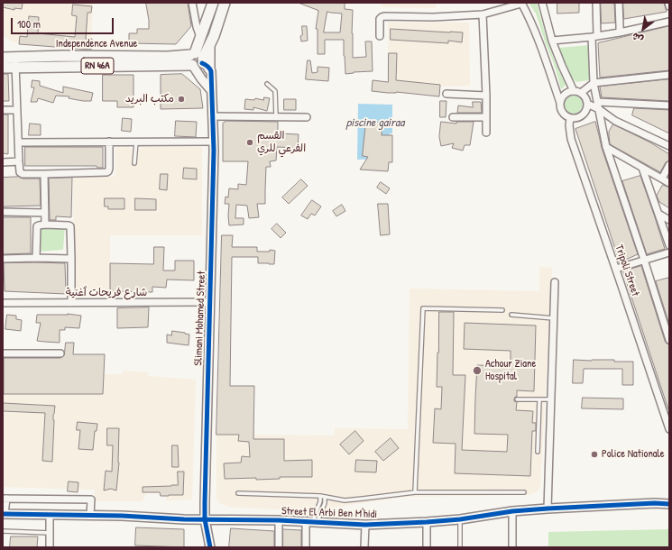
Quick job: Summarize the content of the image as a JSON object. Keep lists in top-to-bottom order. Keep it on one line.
{"streets":{"main road":["Independence Avenue","RN 46A"],"street":["Tripoli Street","شارع فريحات ٱغنية","Slimani Mohamed Street","Street El Arbi Ben M'hidi"]},"crossings":[["Independence Avenue","Slimani Mohamed Street"],["شارع فريحات ٱغنية","Slimani Mohamed Street"],["Slimani Mohamed Street","Street El Arbi Ben M'hidi"]],"water":["piscine gairaa"],"places":["مكتب البريد","القسم الفرعي للري","Achour Ziane Hospital","Police Nationale"],"scale_bar":"100 m","north":"bottom left"}
